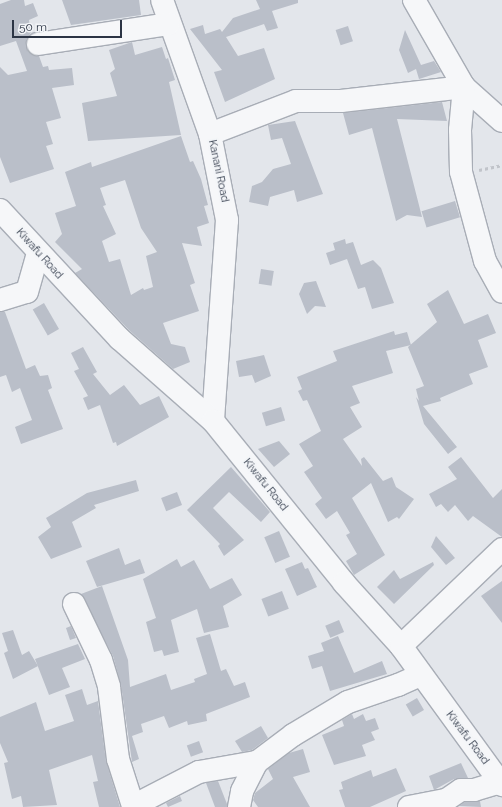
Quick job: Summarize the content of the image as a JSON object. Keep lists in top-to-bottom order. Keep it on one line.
{"streets":{"street":["Kanani Road","Kiwafu Road"]},"crossings":[["Kanani Road","Kiwafu Road"]],"scale_bar":"50 m"}
